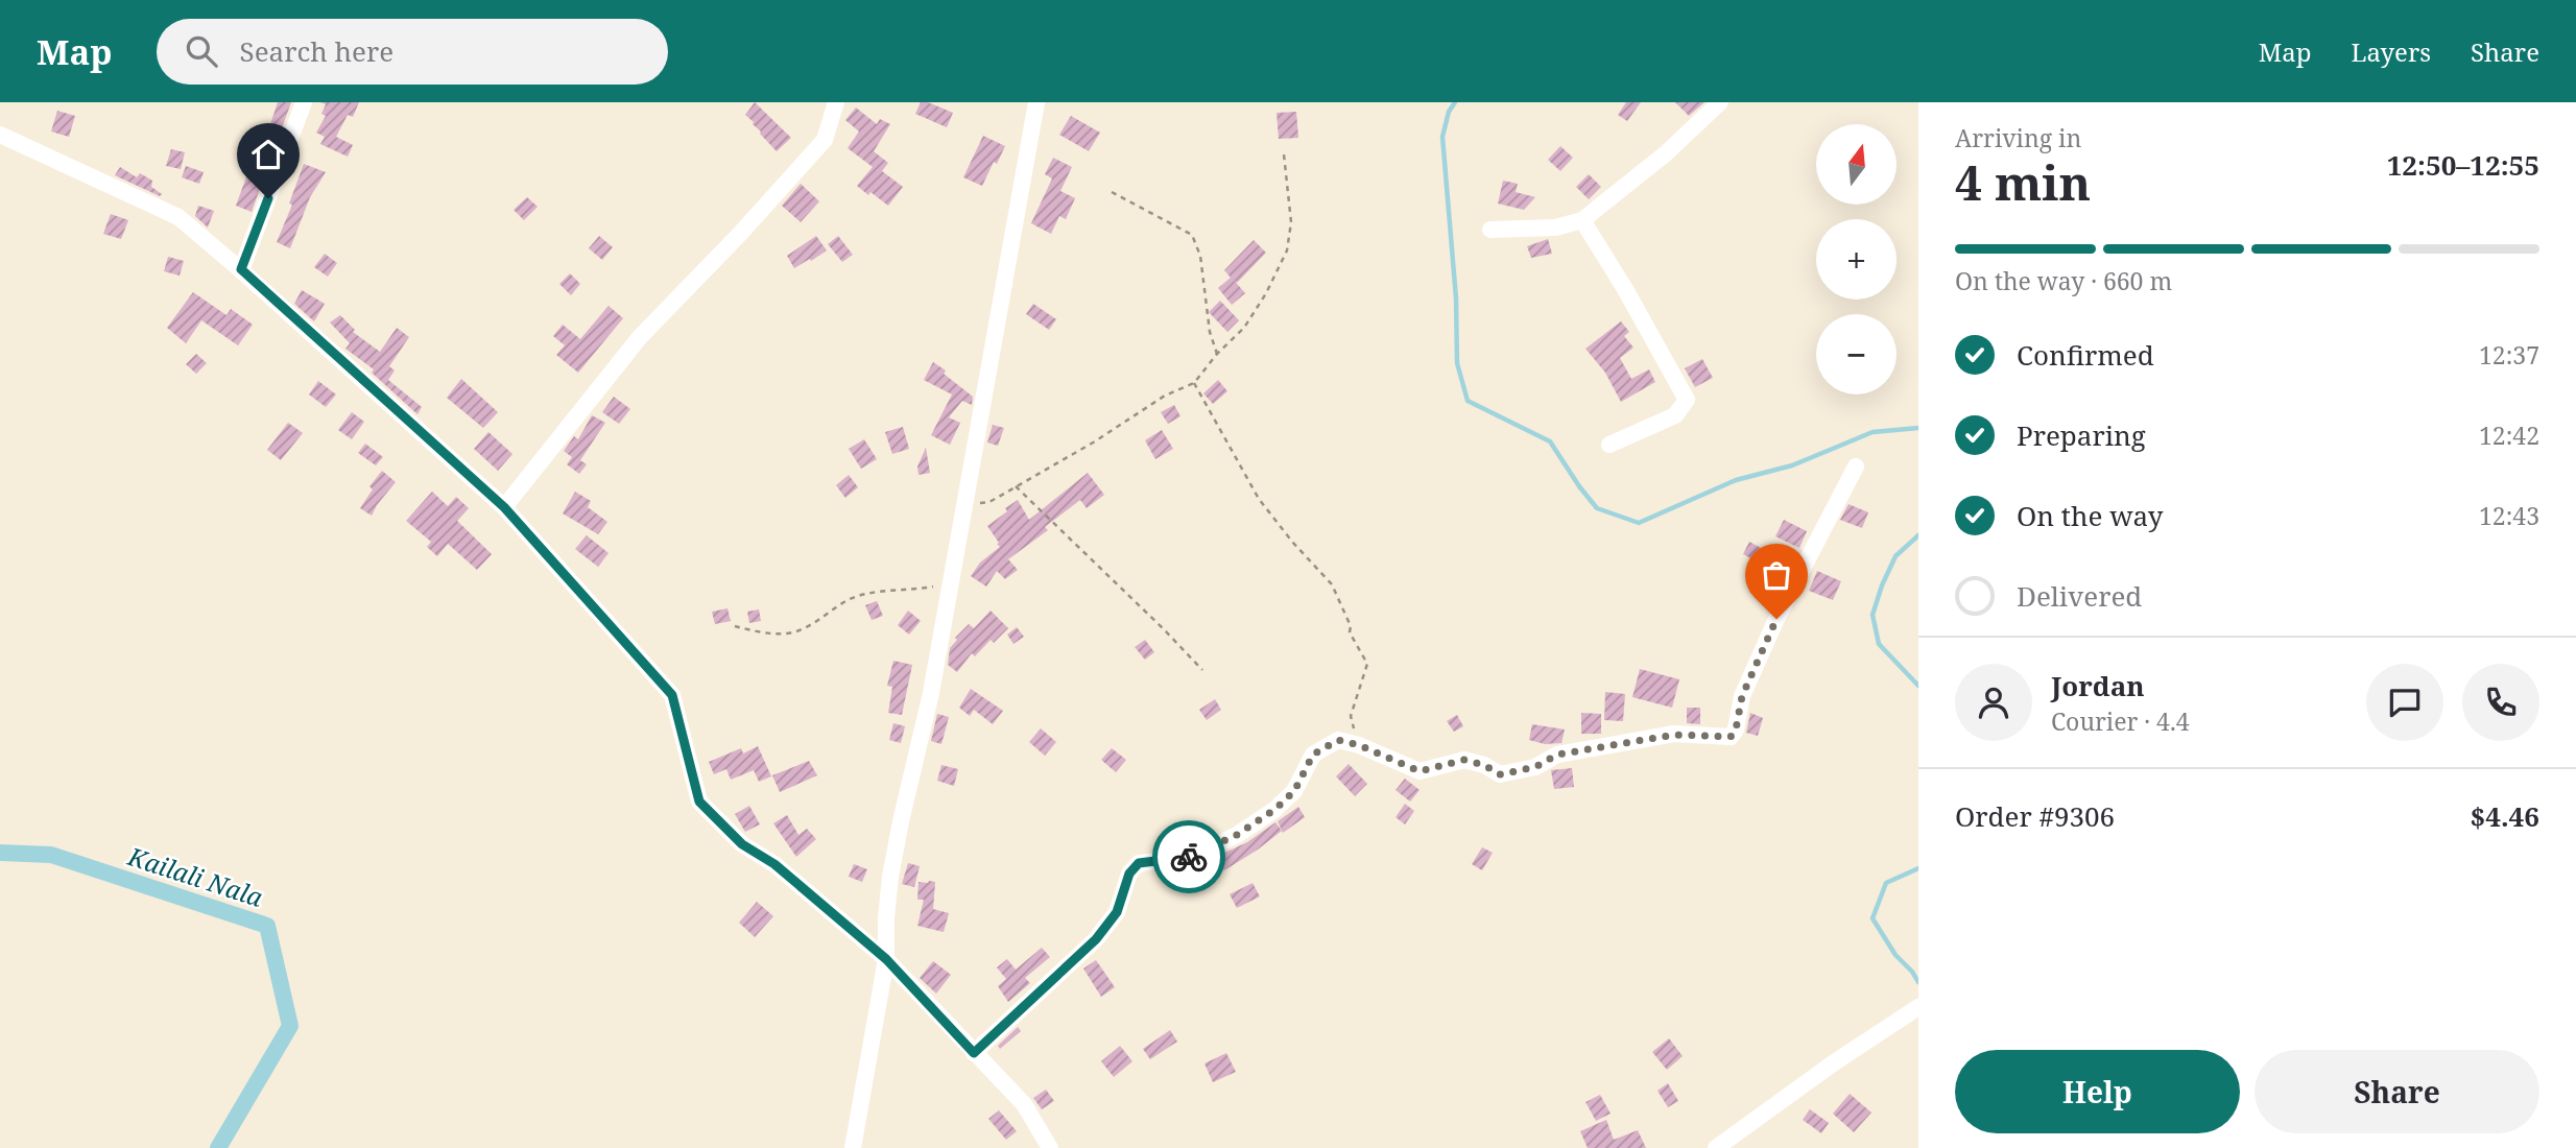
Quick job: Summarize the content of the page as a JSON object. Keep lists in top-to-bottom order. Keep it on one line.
{"water":["Kailali Nala"],"north":"top","page":{"header":"Map","search":"Search here","nav":["Map","Layers","Share"],"heading":["4 min","Arriving in","12:50–12:55"],"panel":["Jordan","Courier · 4.4","Order #9306","$4.46"],"map_buttons":["+","−"],"bar":"On the way · 660 m","list":[["Confirmed","12:37"],["Preparing","12:42"],["On the way","12:43"],"Delivered"],"buttons":["Help","Share"]}}
